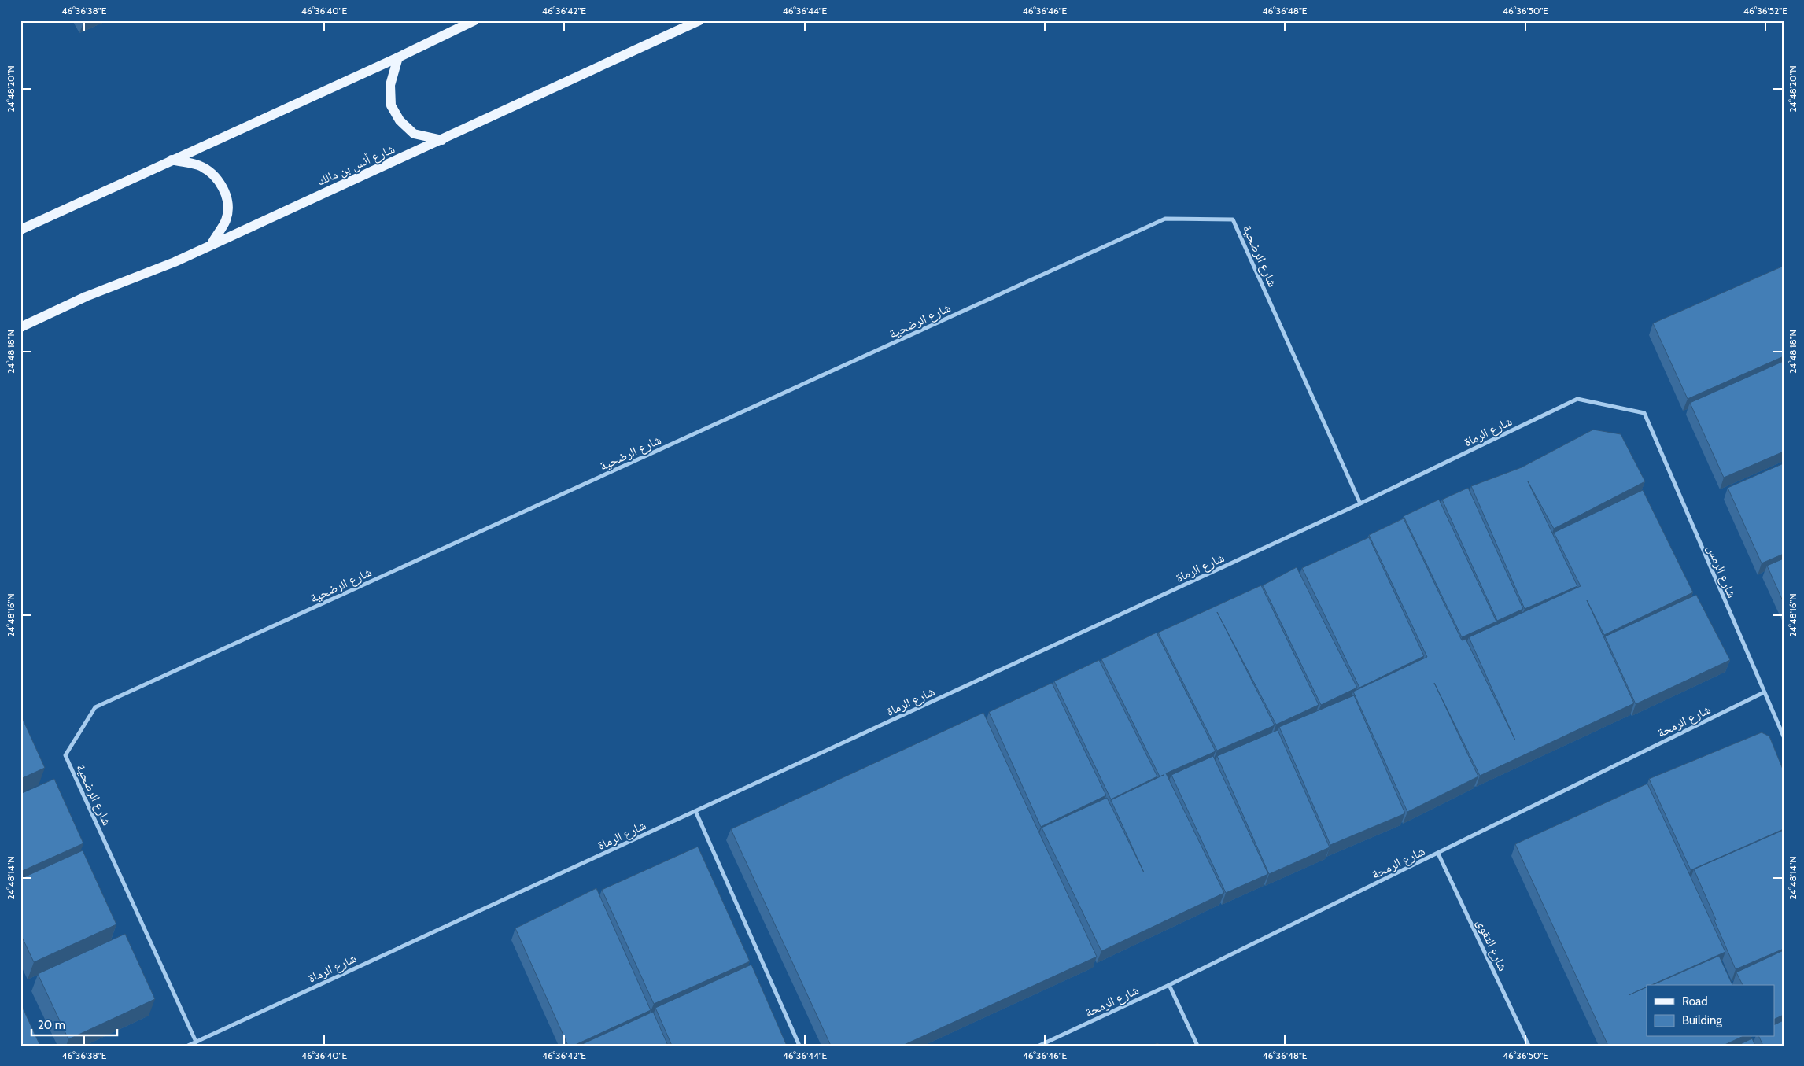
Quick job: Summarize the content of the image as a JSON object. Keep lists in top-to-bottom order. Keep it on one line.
{"streets":{"main road":["شارع أنس بن مالك"],"street":["شارع الرضحية","شارع الرماة","شارع الرمس","شارع الرمحة","شارع التقوى"]},"crossings":[["شارع الرضحية","شارع الرماة"],["شارع الرماة","شارع الرمس"],["شارع الرمس","شارع الرمحة"],["شارع الرمحة","شارع التقوى"]],"legend":["Road","Building"],"scale_bar":"20 m","coordinates":["46°36'38\"E","46°36'40\"E","46°36'42\"E","46°36'44\"E","46°36'46\"E","46°36'48\"E","46°36'50\"E","46°36'52\"E","24°48'20\"N","24°48'18\"N","24°48'16\"N","24°48'14\"N"]}
